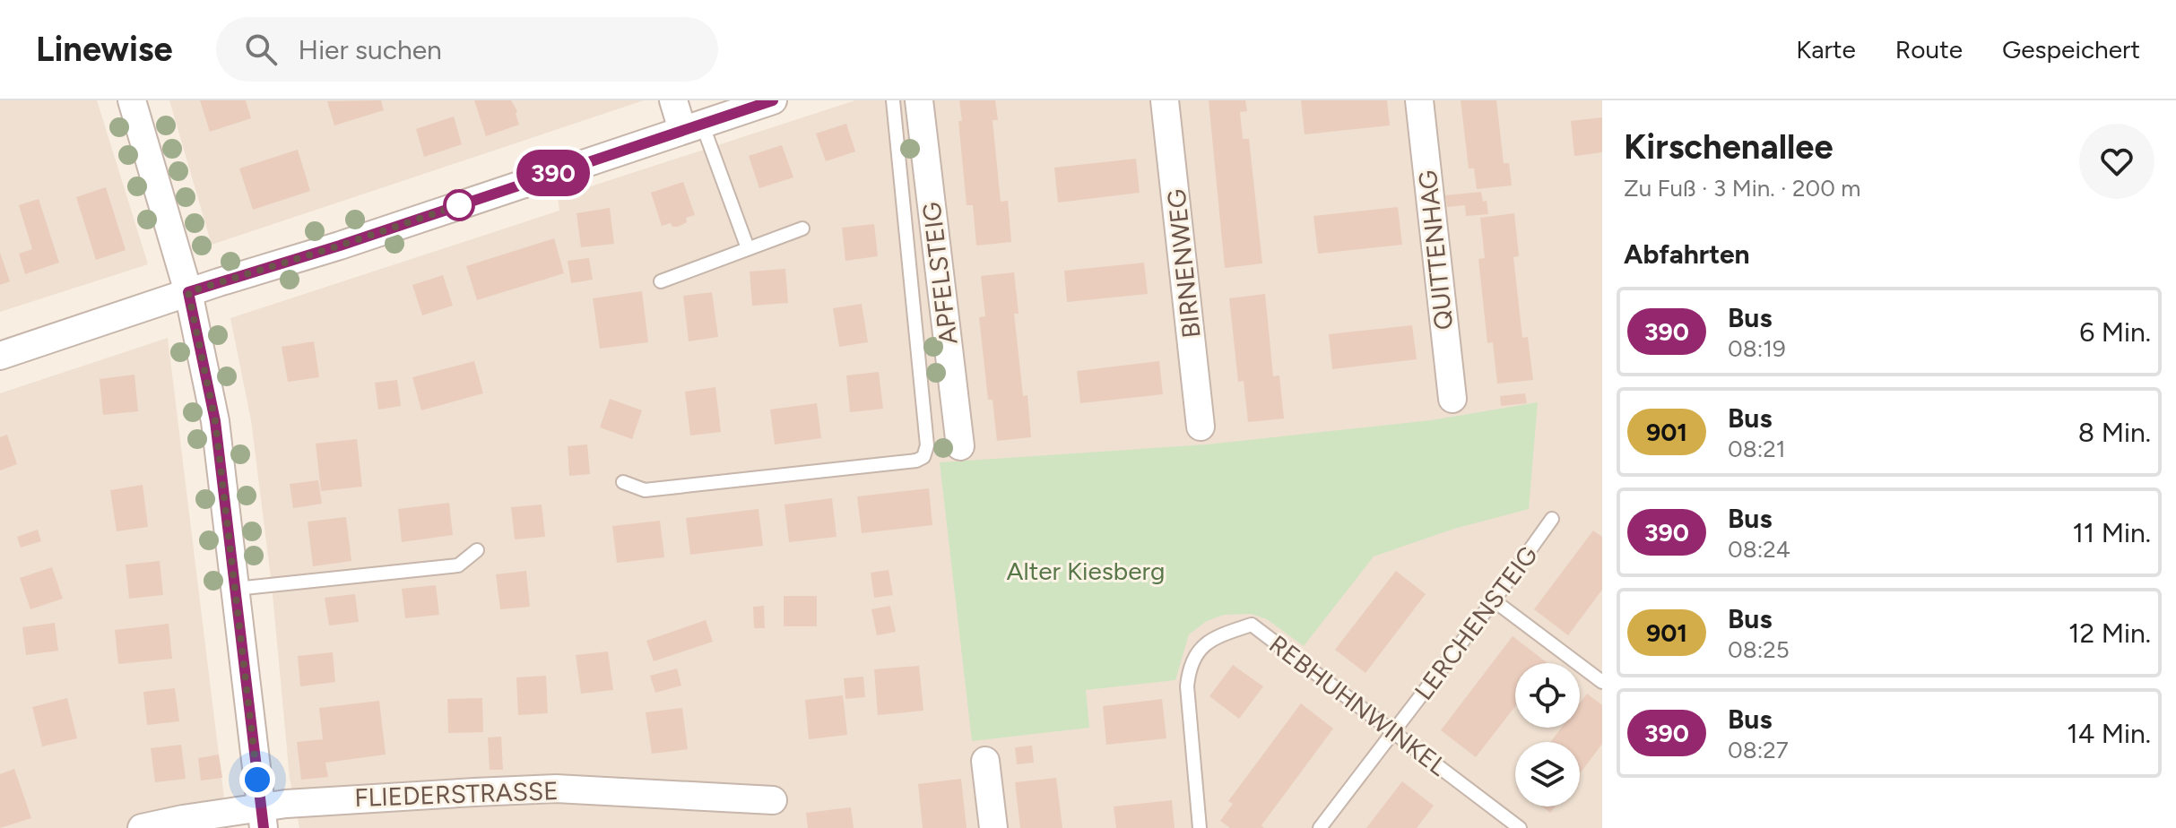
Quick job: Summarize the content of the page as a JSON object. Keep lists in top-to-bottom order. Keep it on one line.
{"streets":{"street":["QUITTENHAG","BIRNENWEG","APFELSTEIG","FLIEDERSTRASSE"],"lane":["LERCHENSTEIG","REBHUHNWINKEL"]},"crossings":[["LERCHENSTEIG","REBHUHNWINKEL"]],"parks":["Alter Kiesberg"],"lines":["bus line 390"],"page":{"header":"Linewise","search":"Hier suchen","nav":["Karte","Route","Gespeichert"],"on_map":"390","heading":[["Kirschenallee","Zu Fuß · 3 Min. · 200 m"],"Abfahrten"],"list":[{"mark":"390","name":"Bus","note":"08:19","value":"6 Min."},{"mark":"901","name":"Bus","note":"08:21","value":"8 Min."},{"mark":"390","name":"Bus","note":"08:24","value":"11 Min."},{"mark":"901","name":"Bus","note":"08:25","value":"12 Min."},{"mark":"390","name":"Bus","note":"08:27","value":"14 Min."}]}}
